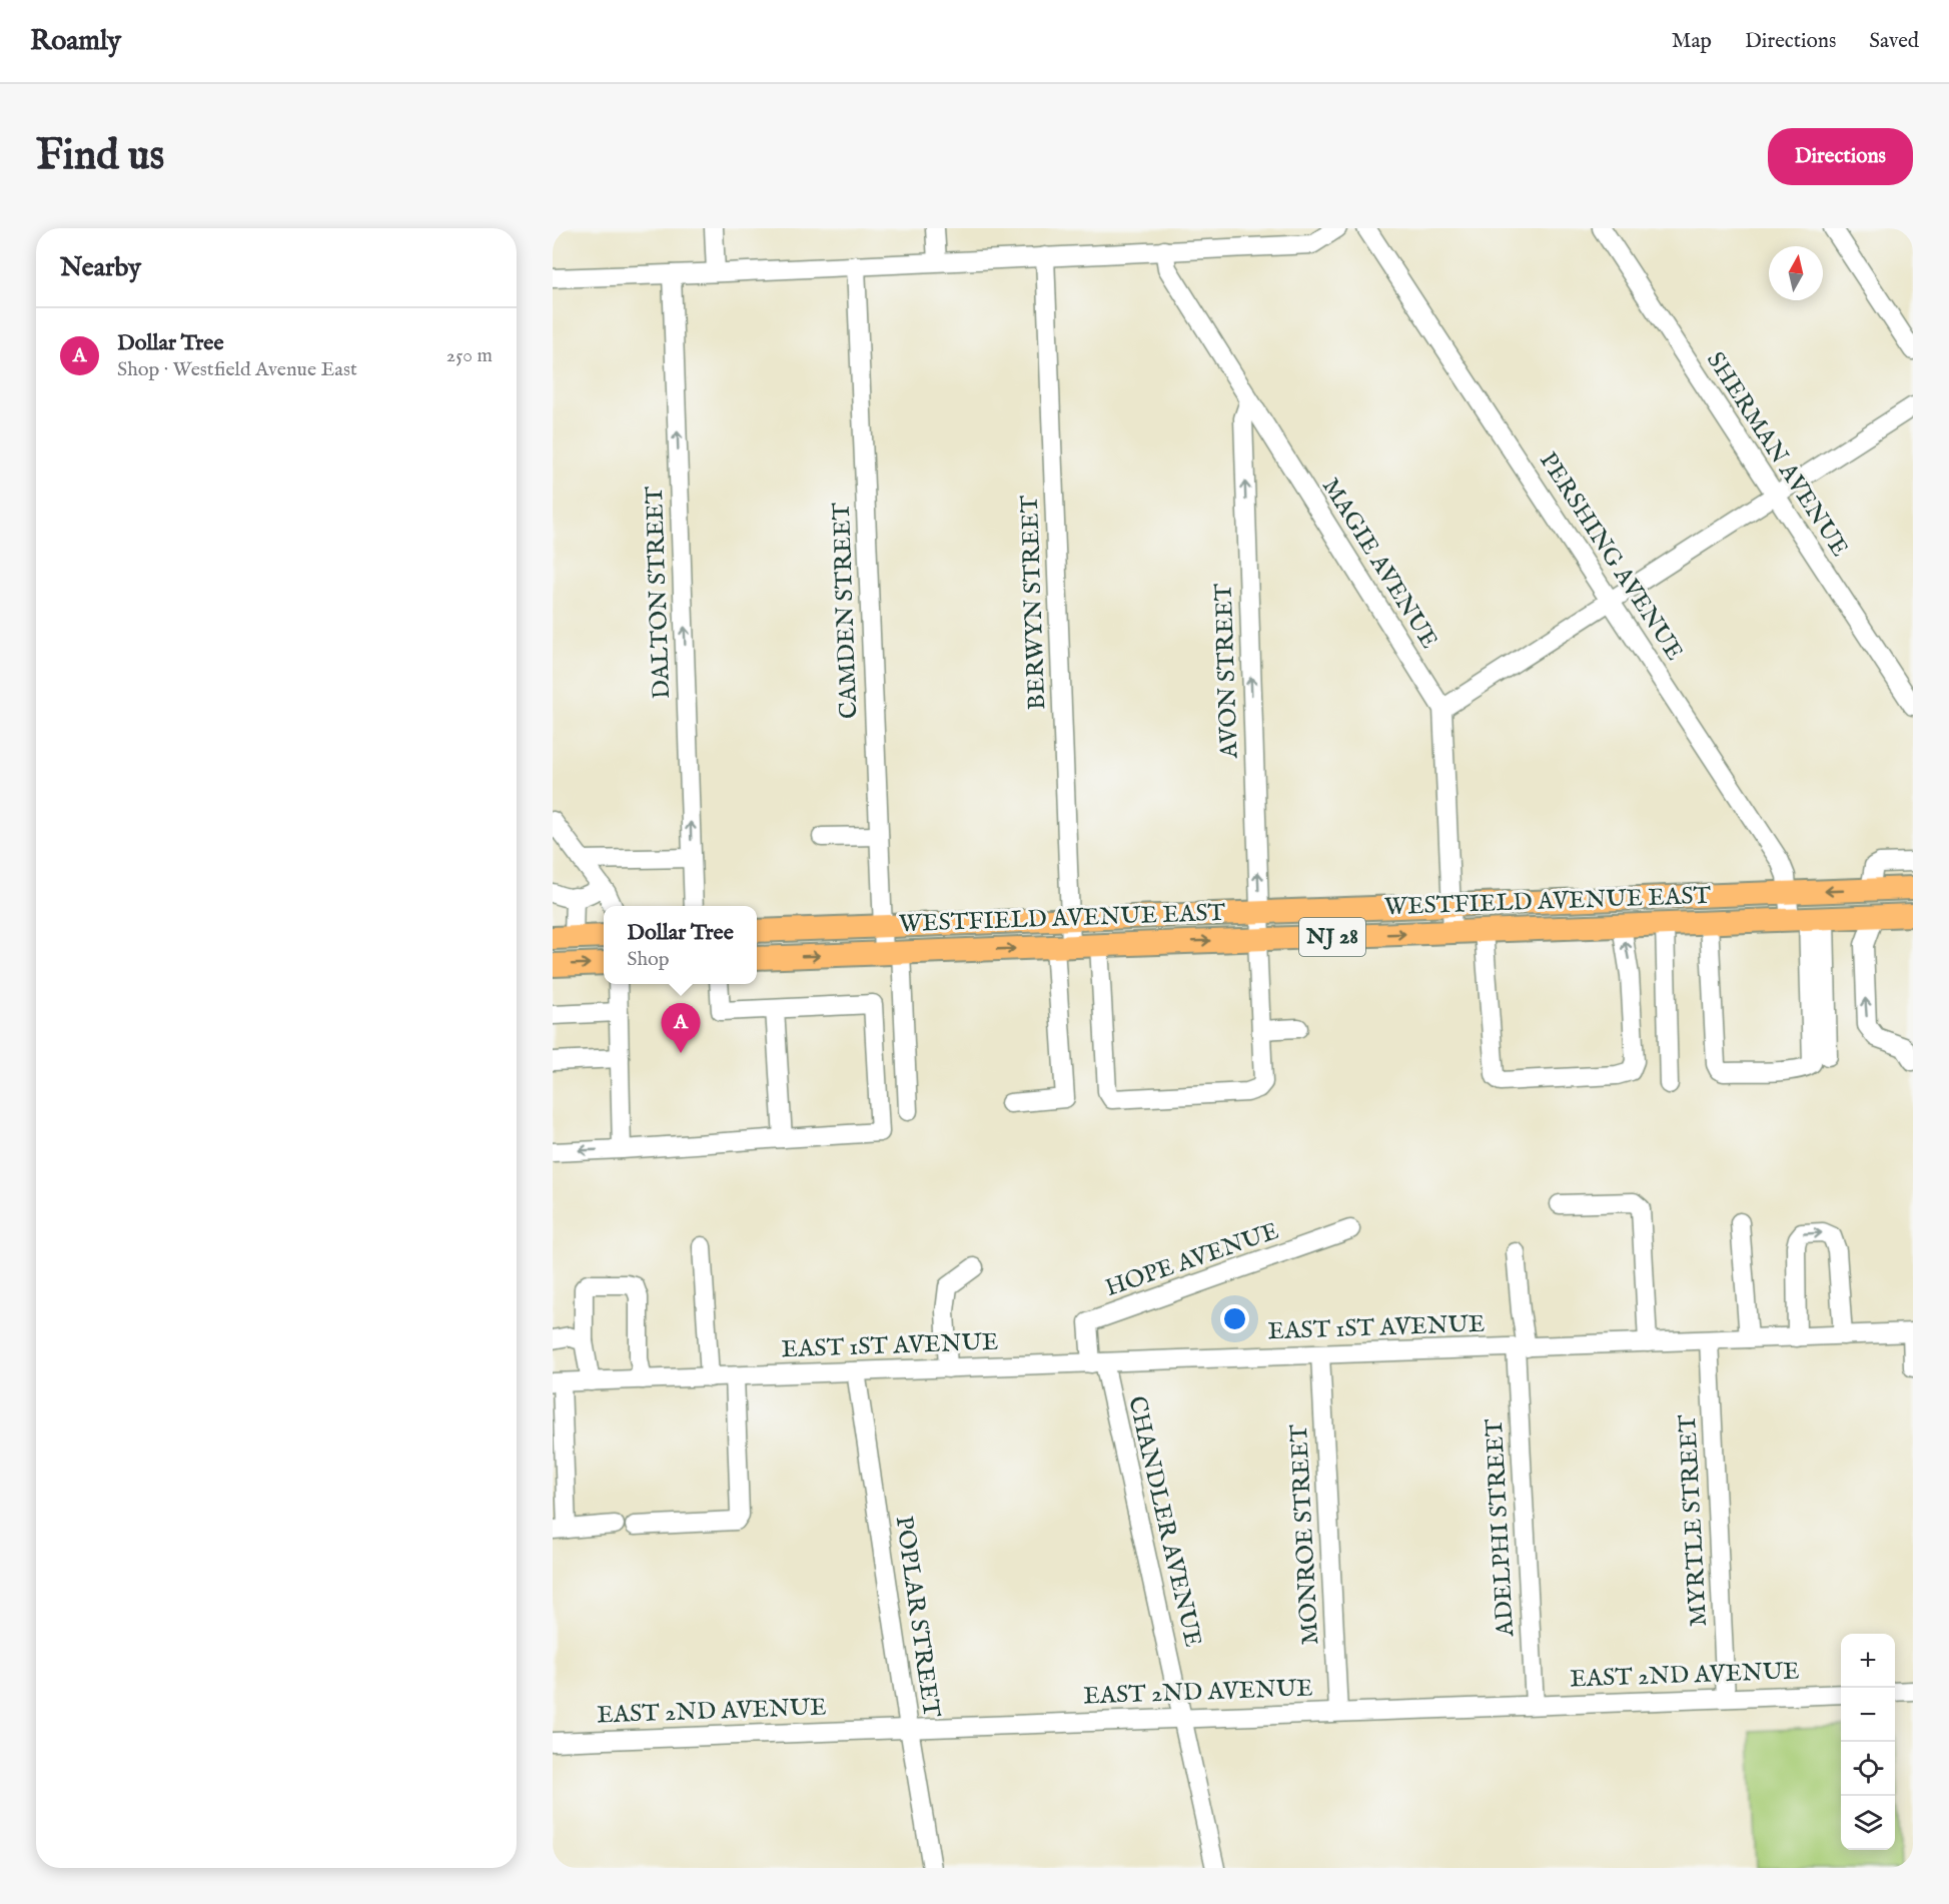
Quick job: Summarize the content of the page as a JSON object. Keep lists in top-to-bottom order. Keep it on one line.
{"streets":{"main road":["WESTFIELD AVENUE EAST","NJ 28"],"street":["SHERMAN AVENUE","PERSHING AVENUE","MAGIE AVENUE","DALTON STREET","BERWYN STREET","CAMDEN STREET","AVON STREET","HOPE AVENUE","EAST 1ST AVENUE","MYRTLE STREET","CHANDLER AVENUE","ADELPHI STREET","MONROE STREET","POPLAR STREET","EAST 2ND AVENUE"]},"crossings":[["PERSHING AVENUE","WESTFIELD AVENUE EAST"],["MAGIE AVENUE","AVON STREET"],["MAGIE AVENUE","WESTFIELD AVENUE EAST"],["BERWYN STREET","WESTFIELD AVENUE EAST"],["CAMDEN STREET","WESTFIELD AVENUE EAST"],["AVON STREET","WESTFIELD AVENUE EAST"],["HOPE AVENUE","EAST 1ST AVENUE"],["HOPE AVENUE","CHANDLER AVENUE"],["EAST 1ST AVENUE","MYRTLE STREET"],["EAST 1ST AVENUE","CHANDLER AVENUE"],["EAST 1ST AVENUE","ADELPHI STREET"],["EAST 1ST AVENUE","MONROE STREET"],["EAST 1ST AVENUE","POPLAR STREET"],["MYRTLE STREET","EAST 2ND AVENUE"],["CHANDLER AVENUE","EAST 2ND AVENUE"],["ADELPHI STREET","EAST 2ND AVENUE"],["MONROE STREET","EAST 2ND AVENUE"],["POPLAR STREET","EAST 2ND AVENUE"]],"one_way":["DALTON STREET","AVON STREET"],"north":"top","page":{"header":"Roamly","nav":["Map","Directions","Saved"],"buttons":"Directions","title":"Find us","heading":"Nearby","list":[{"mark":"A","name":"Dollar Tree","note":"Shop · Westfield Avenue East","value":"250 m"}],"popup":["Dollar Tree","Shop"],"pins":"A","map_buttons":["+","−"]}}
